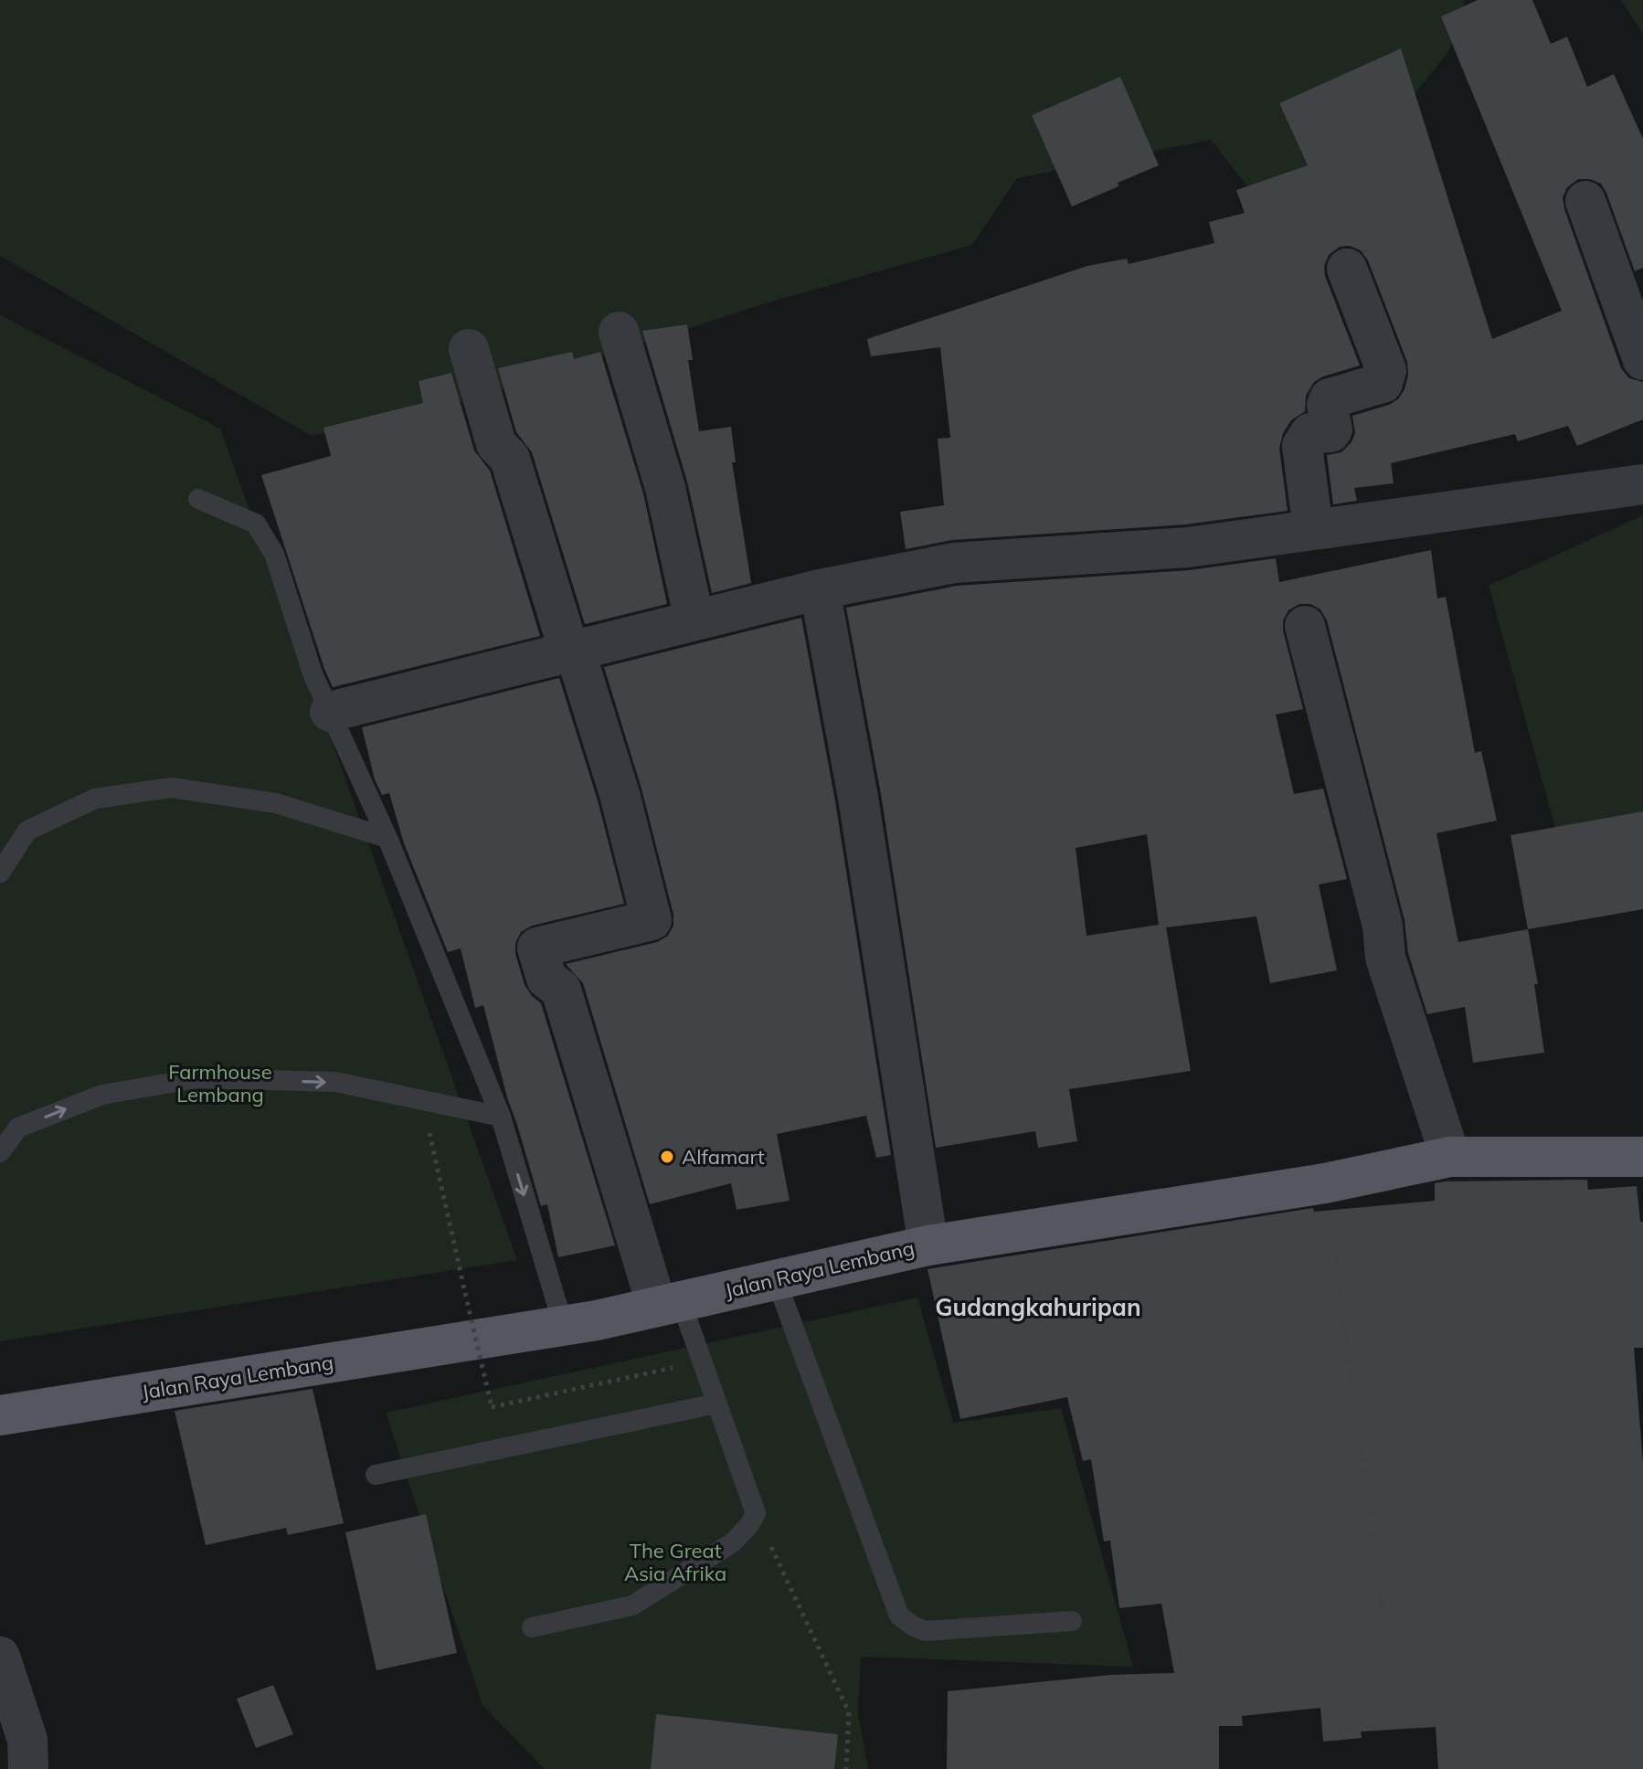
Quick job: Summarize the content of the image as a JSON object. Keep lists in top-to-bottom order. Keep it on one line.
{"streets":{"main road":["Jalan Raya Lembang"]},"districts":["Gudangkahuripan"],"parks":["Farmhouse Lembang","The Great Asia Afrika"],"places":["Alfamart"]}
